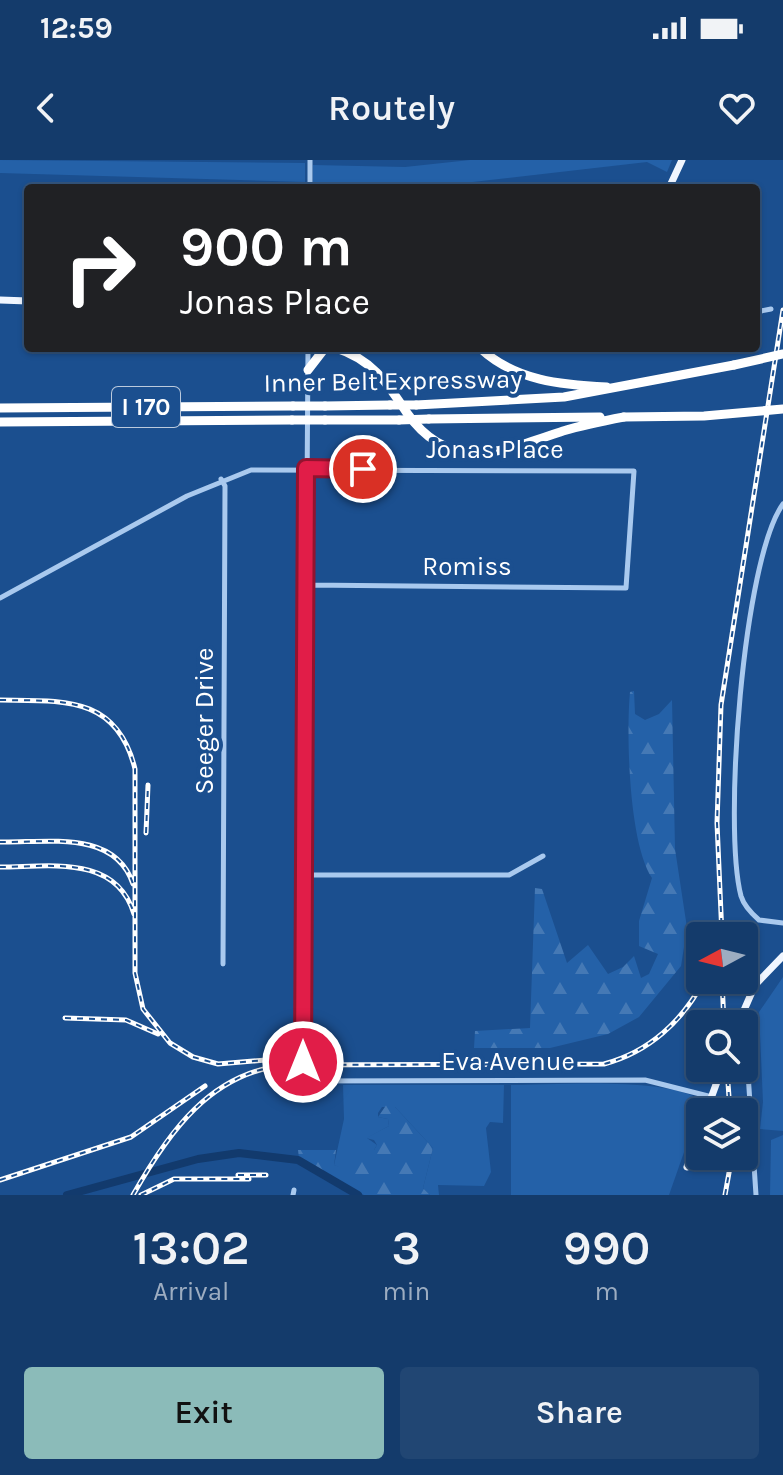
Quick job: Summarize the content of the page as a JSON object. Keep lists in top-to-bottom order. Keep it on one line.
{"streets":{"highway":["Inner Belt Expressway","I 170"],"street":["Jonas Place","Romiss","Seeger Drive","Eva Avenue"]},"crossings":[["Jonas Place","Romiss"],["Jonas Place","Seeger Drive"]],"north":"left","page":{"status":"12:59","header":"Routely","turn":["900 m","Jonas Place"],"eta":["13:02","Arrival","3","min","990","m"],"buttons":["Exit","Share"]}}
